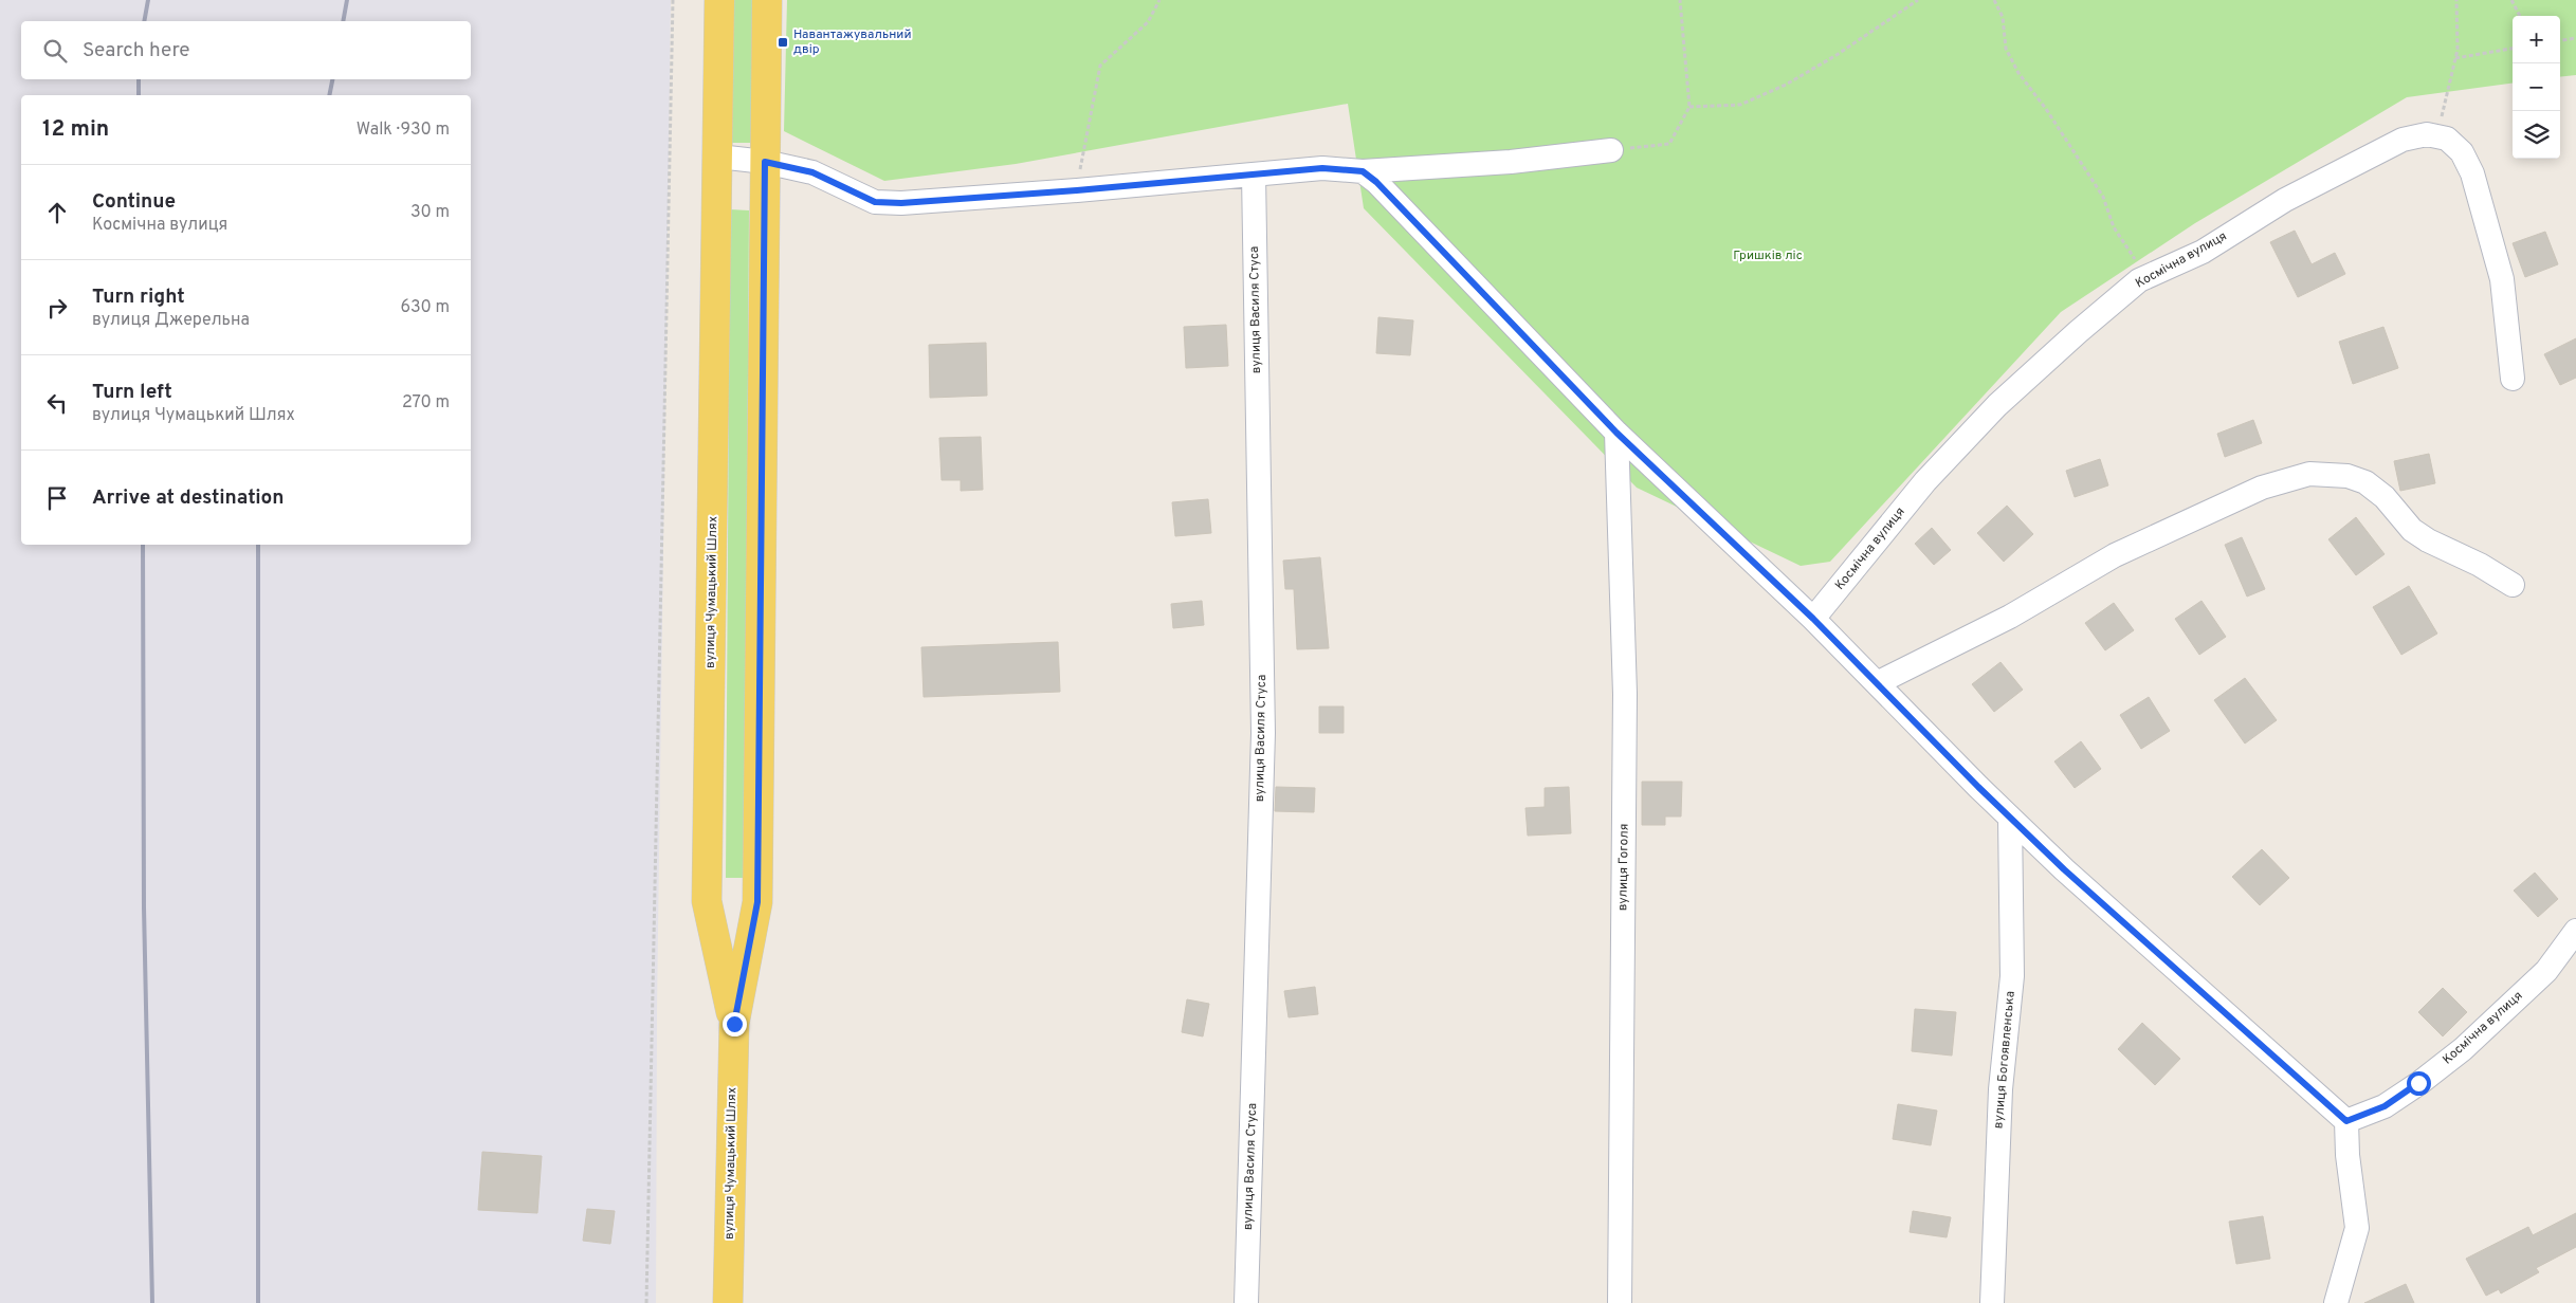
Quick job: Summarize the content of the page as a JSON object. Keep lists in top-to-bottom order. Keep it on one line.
{"streets":{"main road":["вулиця Чумацький Шлях"],"street":["Космічна вулиця","вулиця Василя Стуса","вулиця Гоголя","вулиця Богоявленська"]},"parks":["Гришків ліс"],"places":{"transit":["Навантажувальний двір"]},"page":{"map_buttons":["+","−"],"search":"Search here","heading":["12 min","Walk · 930 m"],"list":[["Continue","Космічна вулиця","30 m"],["Turn right","вулиця Джерельна","630 m"],["Turn left","вулиця Чумацький Шлях","270 m"],"Arrive at destination"]}}
